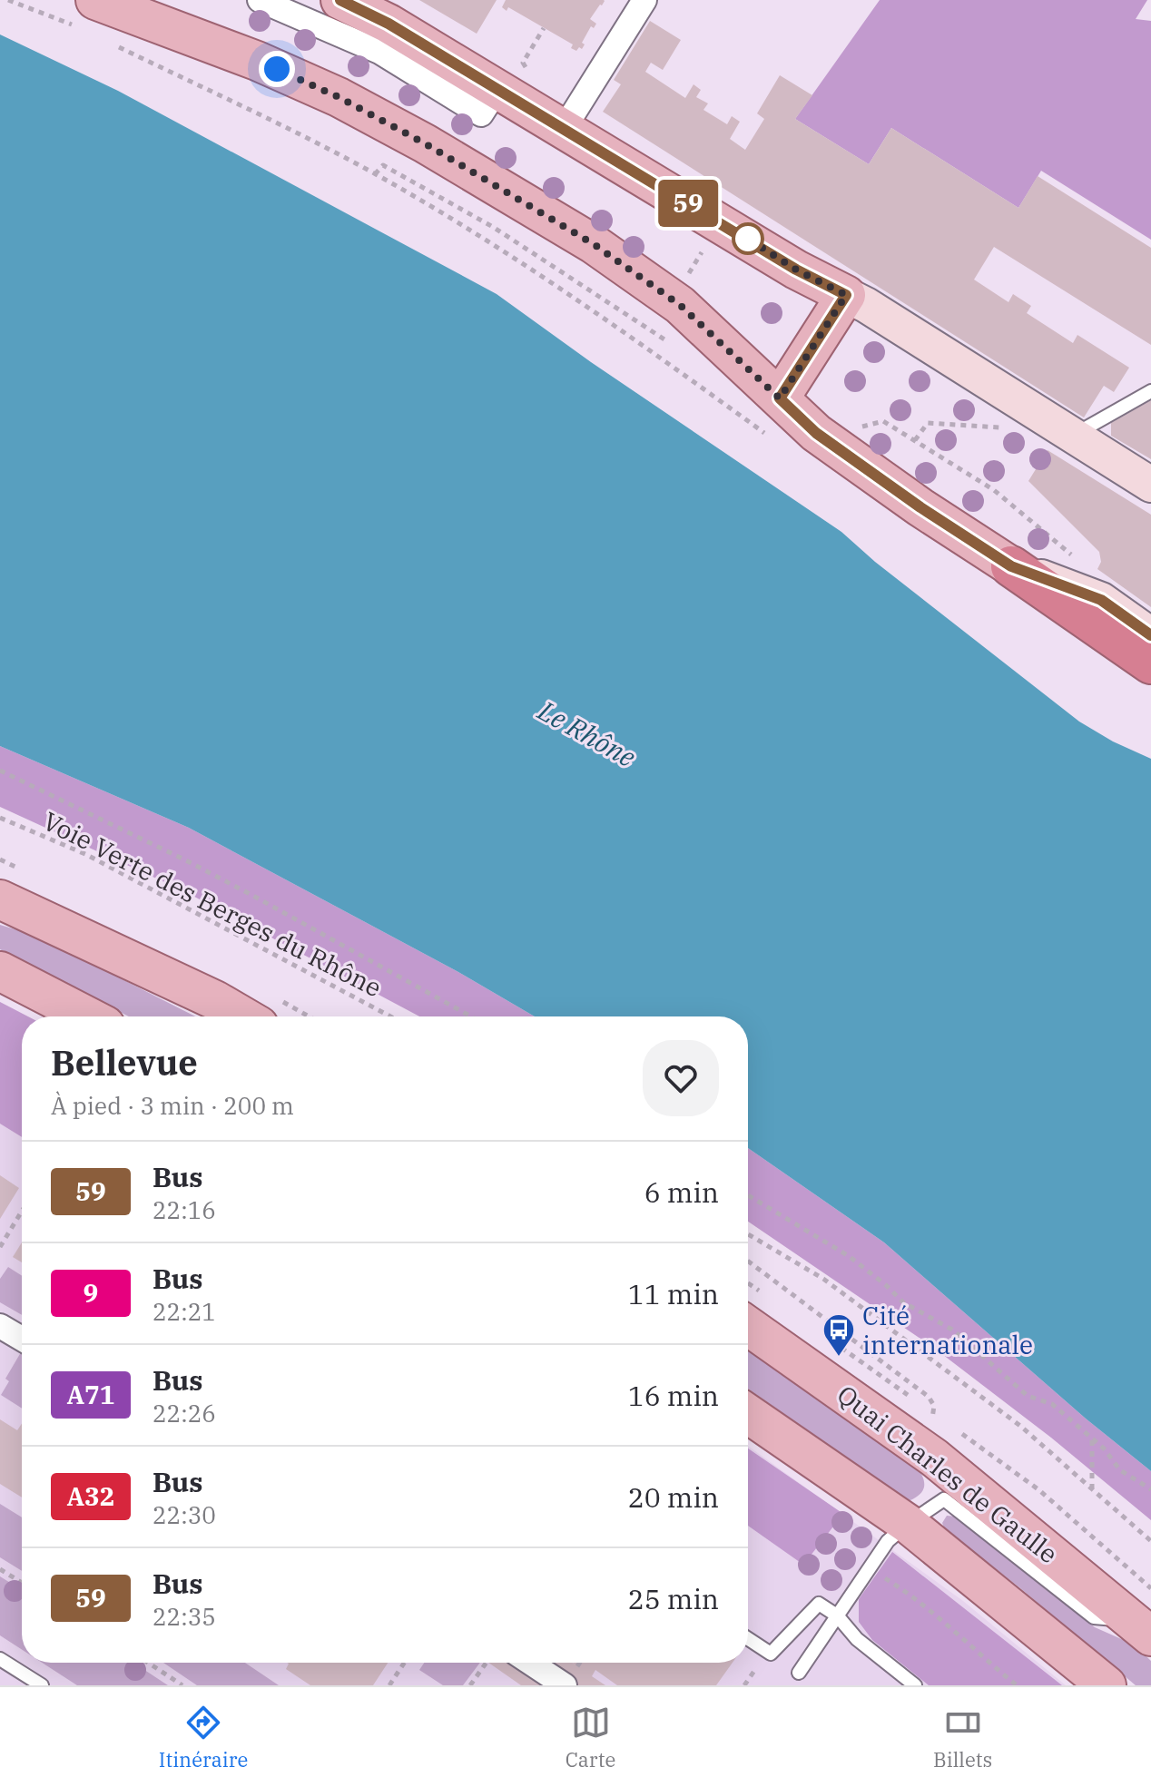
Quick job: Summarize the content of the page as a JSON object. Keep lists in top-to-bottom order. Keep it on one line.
{"streets":{"main road":["Quai Charles de Gaulle"],"path":["Voie Verte des Berges du Rhône"]},"water":["Le Rhône"],"places":{"bus stop":["Cité internationale"]},"lines":["bus line 59"],"page":{"on_map":"59","heading":["Bellevue","À pied · 3 min · 200 m"],"list":[{"mark":"59","name":"Bus","note":"22:16","value":"6 min"},{"mark":"9","name":"Bus","note":"22:21","value":"11 min"},{"mark":"A71","name":"Bus","note":"22:26","value":"16 min"},{"mark":"A32","name":"Bus","note":"22:30","value":"20 min"},{"mark":"59","name":"Bus","note":"22:35","value":"25 min"}],"tabs":["Itinéraire","Carte","Billets"]}}
